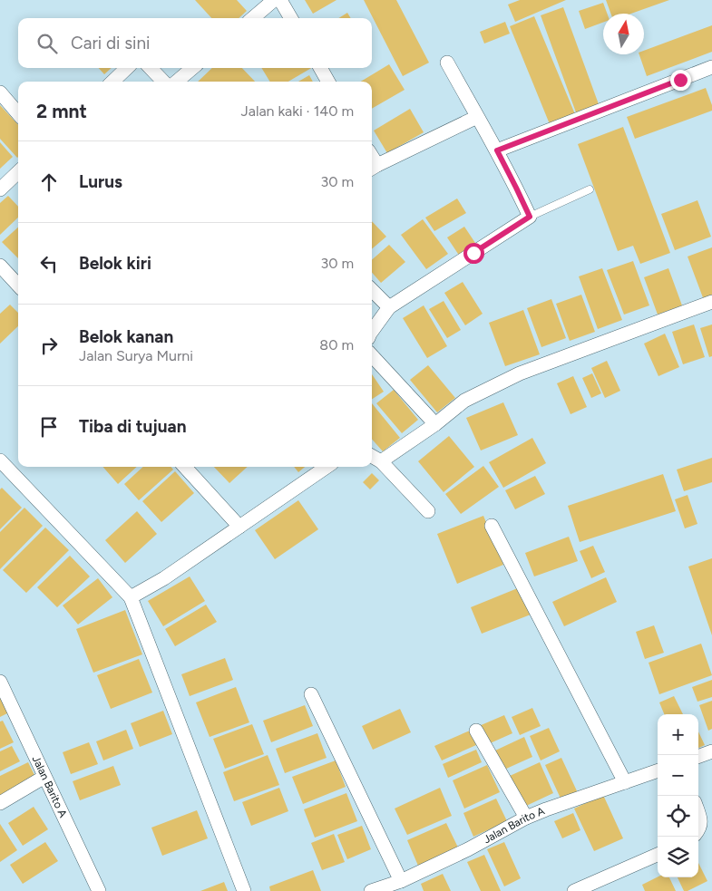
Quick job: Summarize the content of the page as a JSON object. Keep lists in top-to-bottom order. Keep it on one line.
{"streets":{"street":["Jalan Barito A"]},"north":"top","page":{"search":"Cari di sini","heading":["2 mnt","Jalan kaki · 140 m"],"list":[["Lurus","30 m"],["Belok kiri","30 m"],["Belok kanan","Jalan Surya Murni","80 m"],"Tiba di tujuan"],"map_buttons":["+","−"]}}
